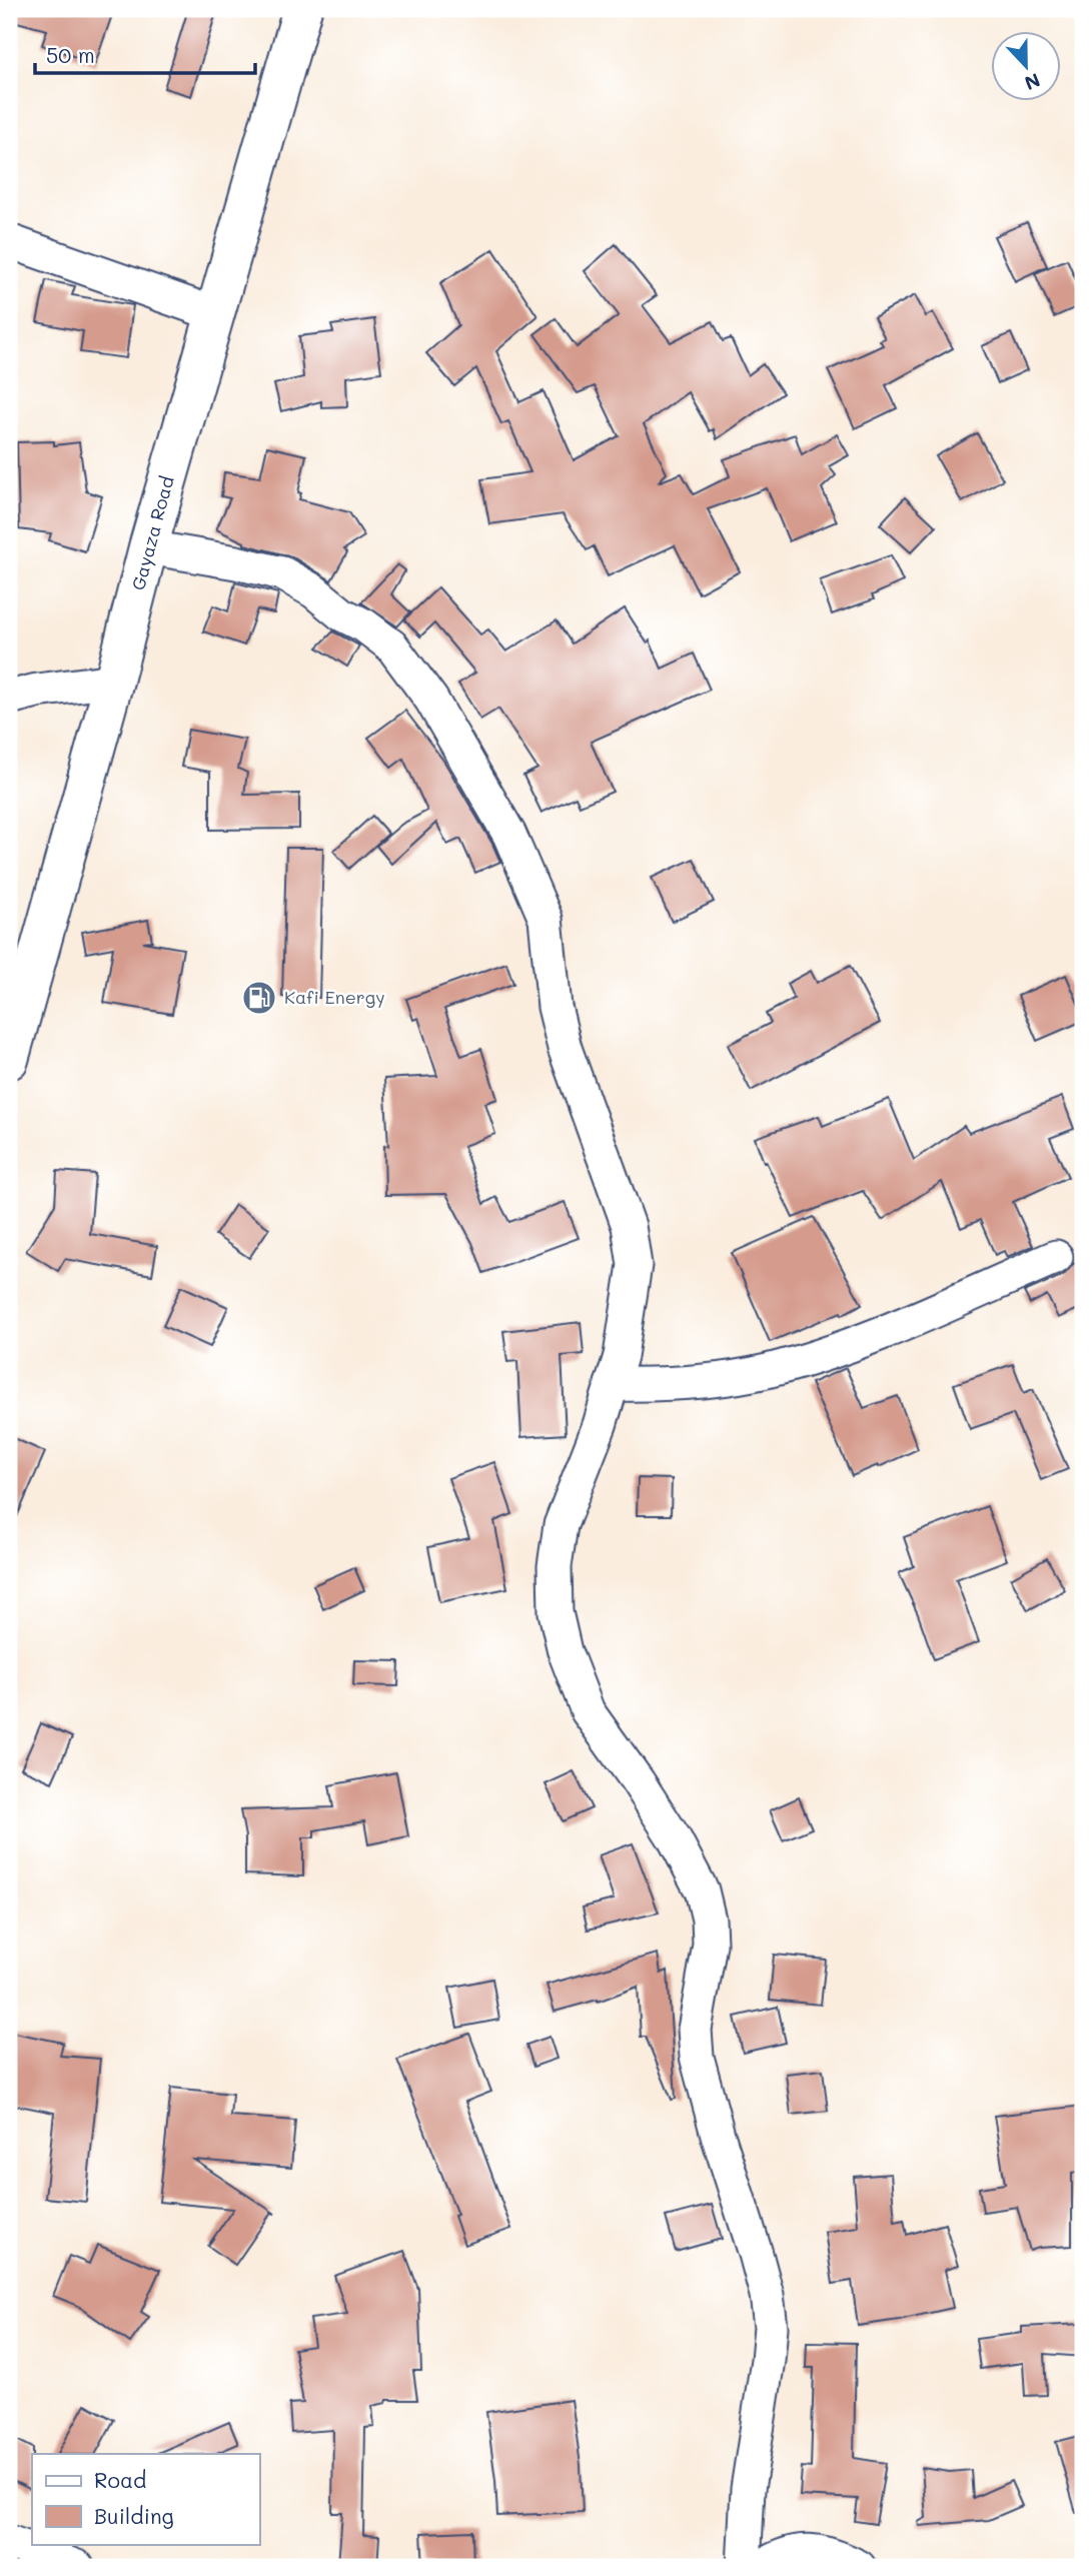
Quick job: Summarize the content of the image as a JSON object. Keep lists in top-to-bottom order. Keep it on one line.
{"streets":{"main road":["Gayaza Road"]},"places":{"fuel station":["Kafi Energy"]},"legend":["Road","Building"],"scale_bar":"50 m","north":"bottom"}
